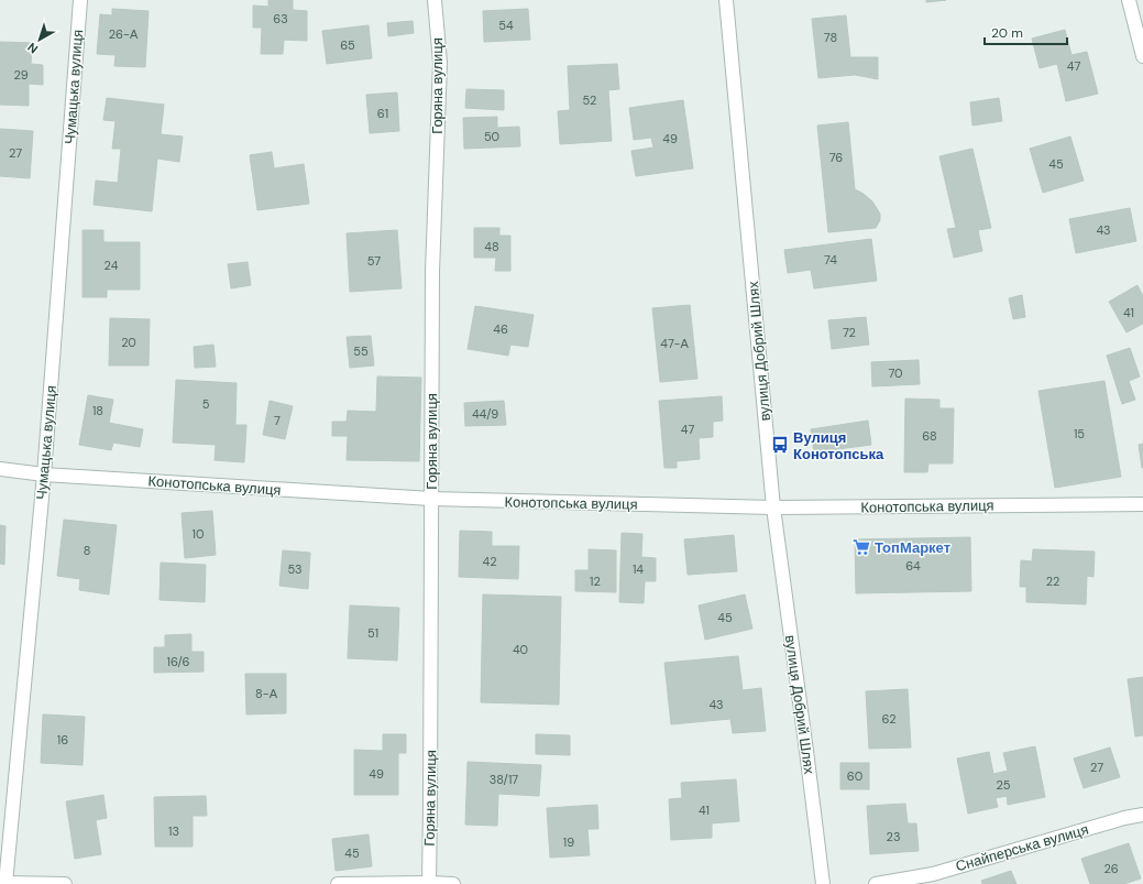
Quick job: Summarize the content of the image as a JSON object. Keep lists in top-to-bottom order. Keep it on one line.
{"streets":{"street":["Горяна вулиця","Чумацька вулиця","вулиця Добрий Шлях","Конотопська вулиця","Снайперська вулиця"]},"crossings":[["Горяна вулиця","Конотопська вулиця"],["Чумацька вулиця","Конотопська вулиця"],["вулиця Добрий Шлях","Конотопська вулиця"]],"places":{"bus stop":["Вулиця Конотопська"],"supermarket":["ТопМаркет"]},"house_numbers":["63","54","26-А","78","65","47","29","52","61","50","49","27","76","45","43","48","74","57","24","41","46","72","20","47-А","55","70","5","18","44/9","7","47","15","68","10","8","42","64","53","14","12","22","45","51","40","16/6","8-А","43","62","16","27","49","60","38/17","25","41","13","23","19","45","26"],"scale_bar":"20 m","north":"bottom left"}
